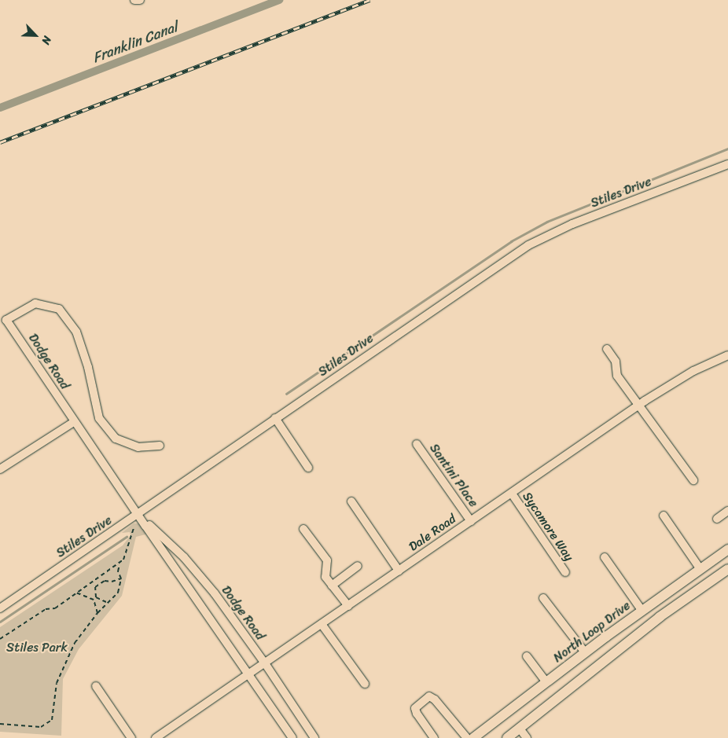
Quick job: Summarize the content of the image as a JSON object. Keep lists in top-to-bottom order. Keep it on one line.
{"streets":{"main road":["North Loop Drive"],"street":["Stiles Drive","Dodge Road","Santini Place","Sycamore Way","Dale Road"]},"crossings":[["Stiles Drive","Dodge Road"],["Dodge Road","Dale Road"],["Santini Place","Dale Road"],["Sycamore Way","Dale Road"]],"water":["Franklin Canal"],"parks":["Stiles Park"],"north":"bottom right"}
